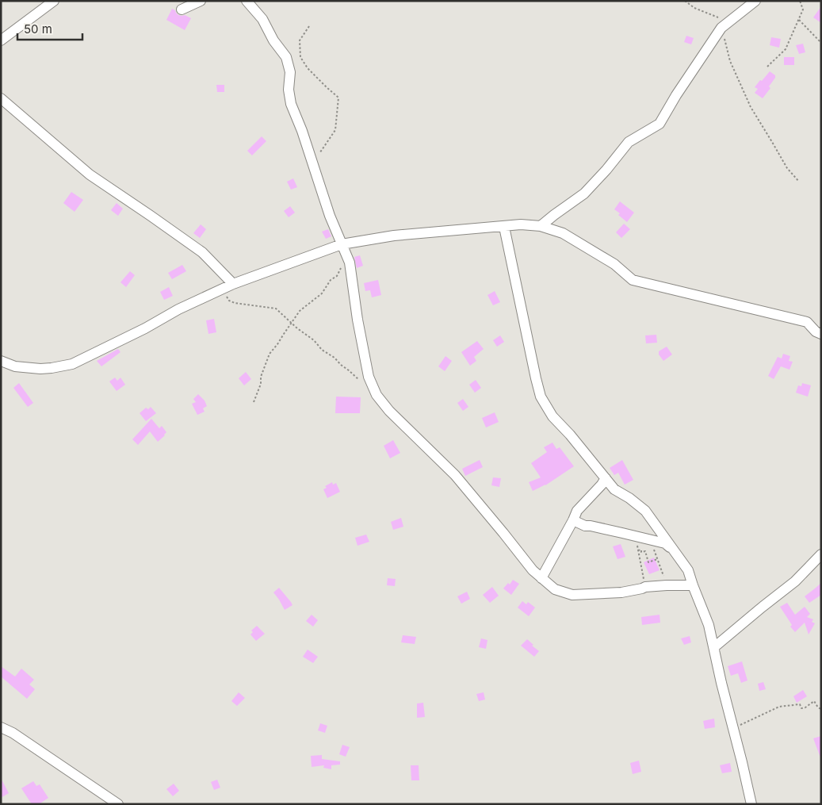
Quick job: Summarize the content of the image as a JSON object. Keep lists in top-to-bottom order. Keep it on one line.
{"scale_bar":"50 m"}
